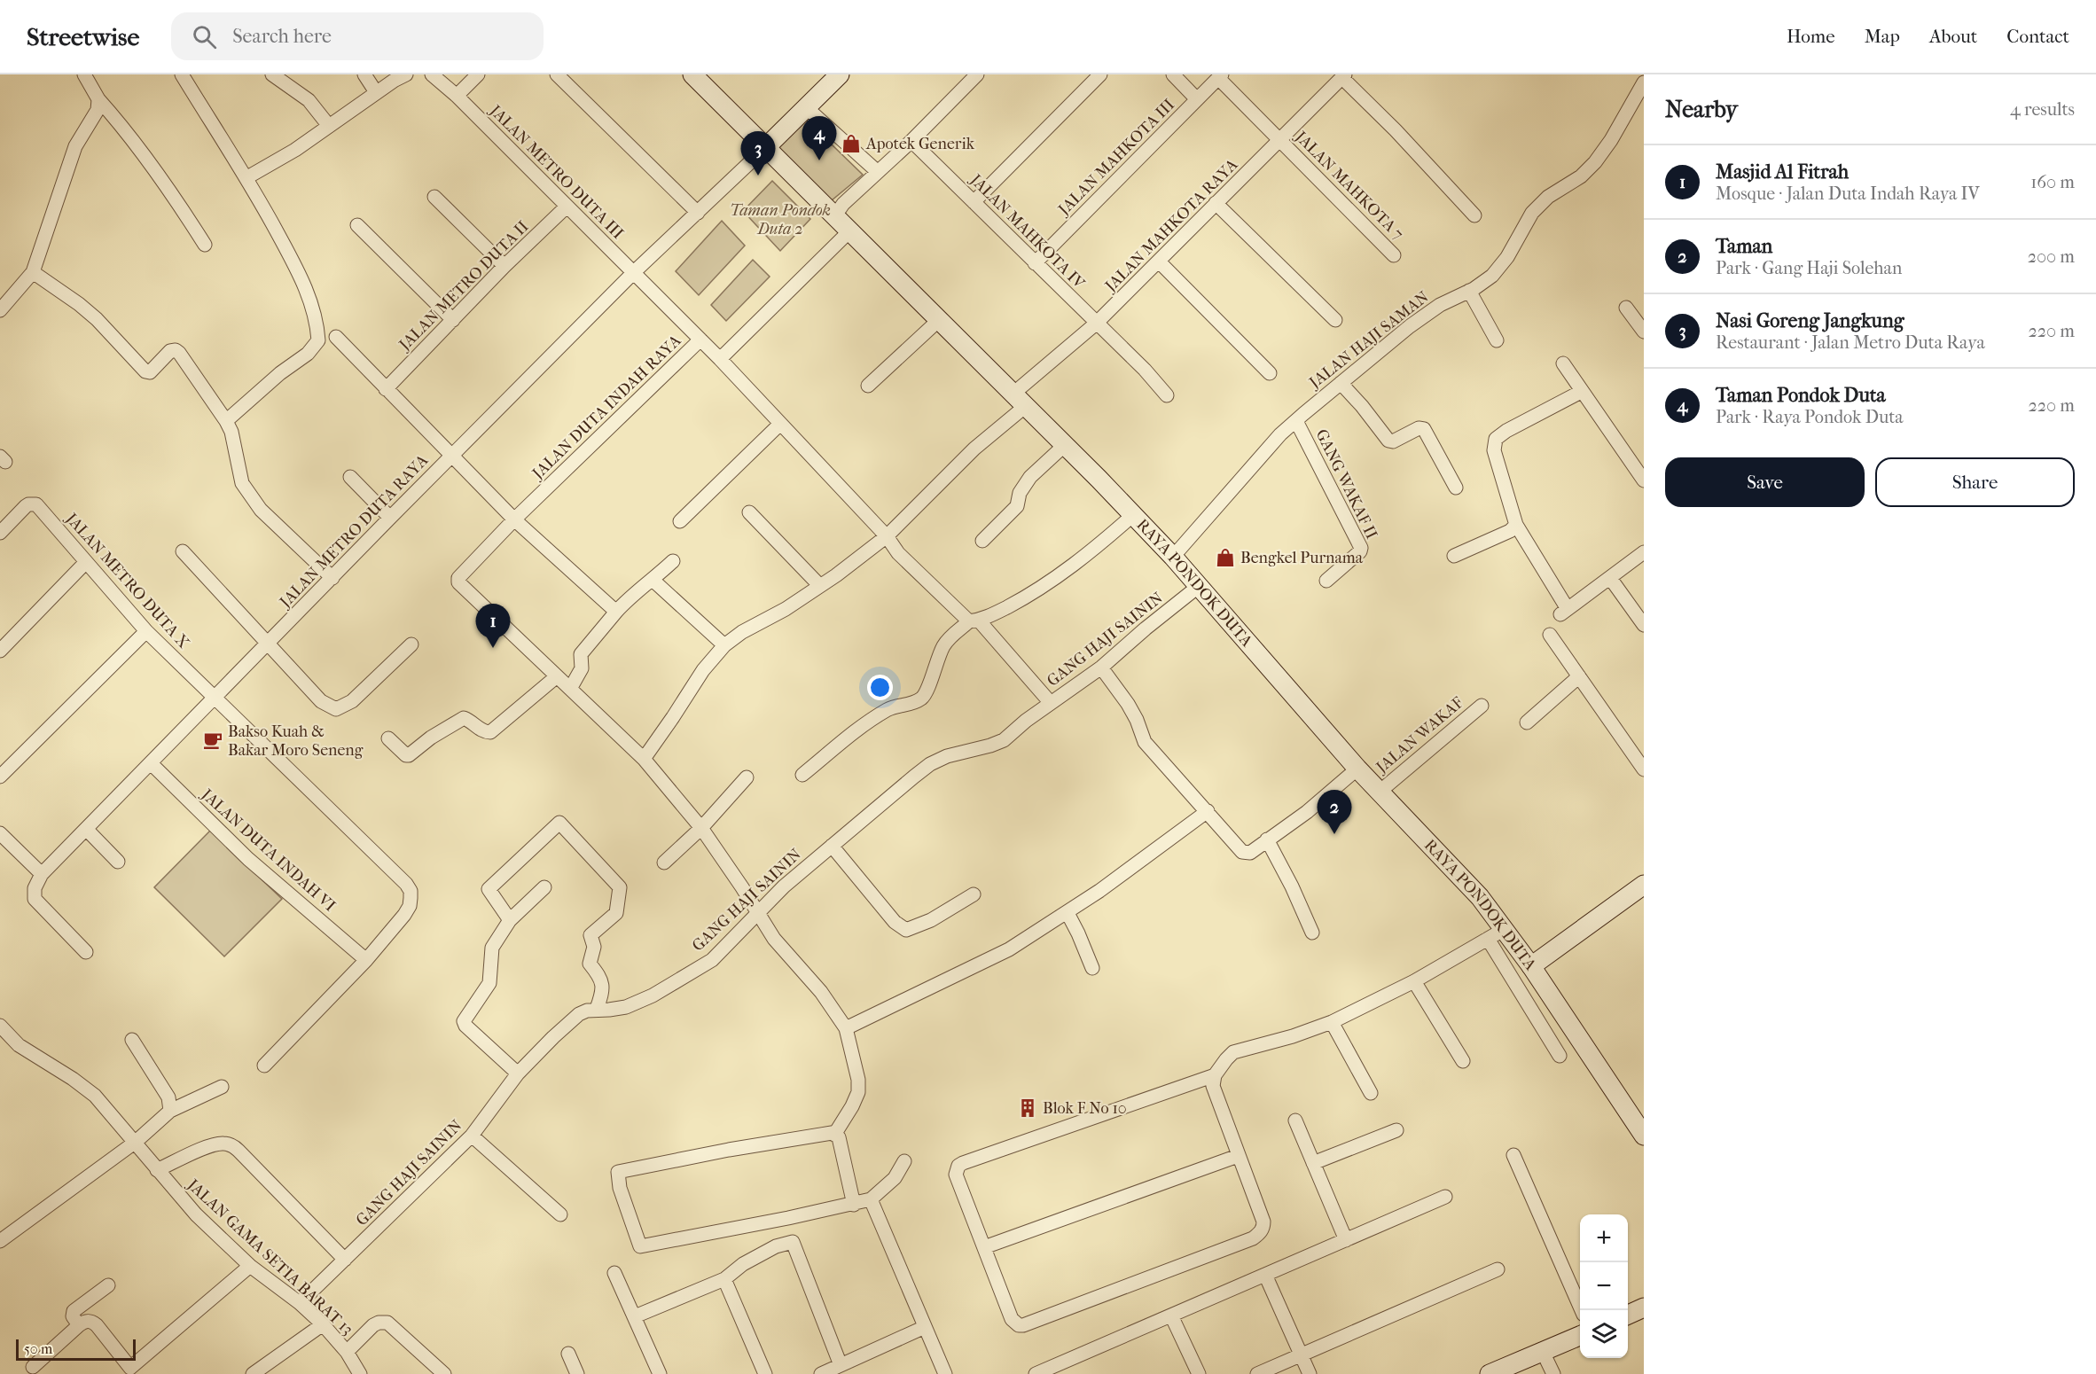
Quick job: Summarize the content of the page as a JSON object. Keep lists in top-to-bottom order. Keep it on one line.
{"streets":{"main road":["RAYA PONDOK DUTA"],"street":["JALAN MAHKOTA III","JALAN METRO DUTA III","JALAN MAHKOTA 7","JALAN MAHKOTA RAYA","JALAN MAHKOTA IV","JALAN METRO DUTA II","JALAN HAJI SAMAN","JALAN DUTA INDAH RAYA","GANG WAKAF II","JALAN METRO DUTA RAYA","JALAN METRO DUTA X","GANG HAJI SAININ","JALAN WAKAF","JALAN DUTA INDAH VI","JALAN GAMA SETIA BARAT 13"]},"crossings":[["JALAN MAHKOTA III","JALAN MAHKOTA 7"],["JALAN MAHKOTA III","JALAN MAHKOTA IV"],["JALAN METRO DUTA III","JALAN METRO DUTA II"],["JALAN METRO DUTA III","JALAN DUTA INDAH RAYA"],["JALAN METRO DUTA III","JALAN METRO DUTA RAYA"],["JALAN MAHKOTA 7","JALAN MAHKOTA RAYA"],["JALAN MAHKOTA RAYA","JALAN MAHKOTA IV"],["JALAN MAHKOTA RAYA","RAYA PONDOK DUTA"],["JALAN HAJI SAMAN","GANG WAKAF II"],["JALAN HAJI SAMAN","RAYA PONDOK DUTA"],["JALAN DUTA INDAH RAYA","JALAN METRO DUTA RAYA"],["JALAN METRO DUTA RAYA","JALAN METRO DUTA X"],["JALAN METRO DUTA RAYA","RAYA PONDOK DUTA"],["JALAN METRO DUTA RAYA","JALAN DUTA INDAH VI"],["JALAN METRO DUTA X","JALAN DUTA INDAH VI"],["RAYA PONDOK DUTA","GANG HAJI SAININ"],["RAYA PONDOK DUTA","JALAN WAKAF"],["GANG HAJI SAININ","JALAN GAMA SETIA BARAT 13"]],"parks":["Taman Pondok Duta 2"],"places":{"shop":["Apotek Generik","Bengkel Purnama"],"cafe":["Bakso Kuah & Bakar Moro Seneng"],"building":["Blok F No 10"]},"scale_bar":"50 m","page":{"header":"Streetwise","search":"Search here","nav":["Home","Map","About","Contact"],"heading":["Nearby","4 results"],"pins":["4","3","1","2"],"list":[{"mark":"1","name":"Masjid Al Fitrah","note":"Mosque · Jalan Duta Indah Raya IV","value":"160 m"},{"mark":"2","name":"Taman","note":"Park · Gang Haji Solehan","value":"200 m"},{"mark":"3","name":"Nasi Goreng Jangkung","note":"Restaurant · Jalan Metro Duta Raya","value":"220 m"},{"mark":"4","name":"Taman Pondok Duta","note":"Park · Raya Pondok Duta","value":"220 m"}],"buttons":["Save","Share"],"map_buttons":["+","−"],"scale":"50 m"}}
